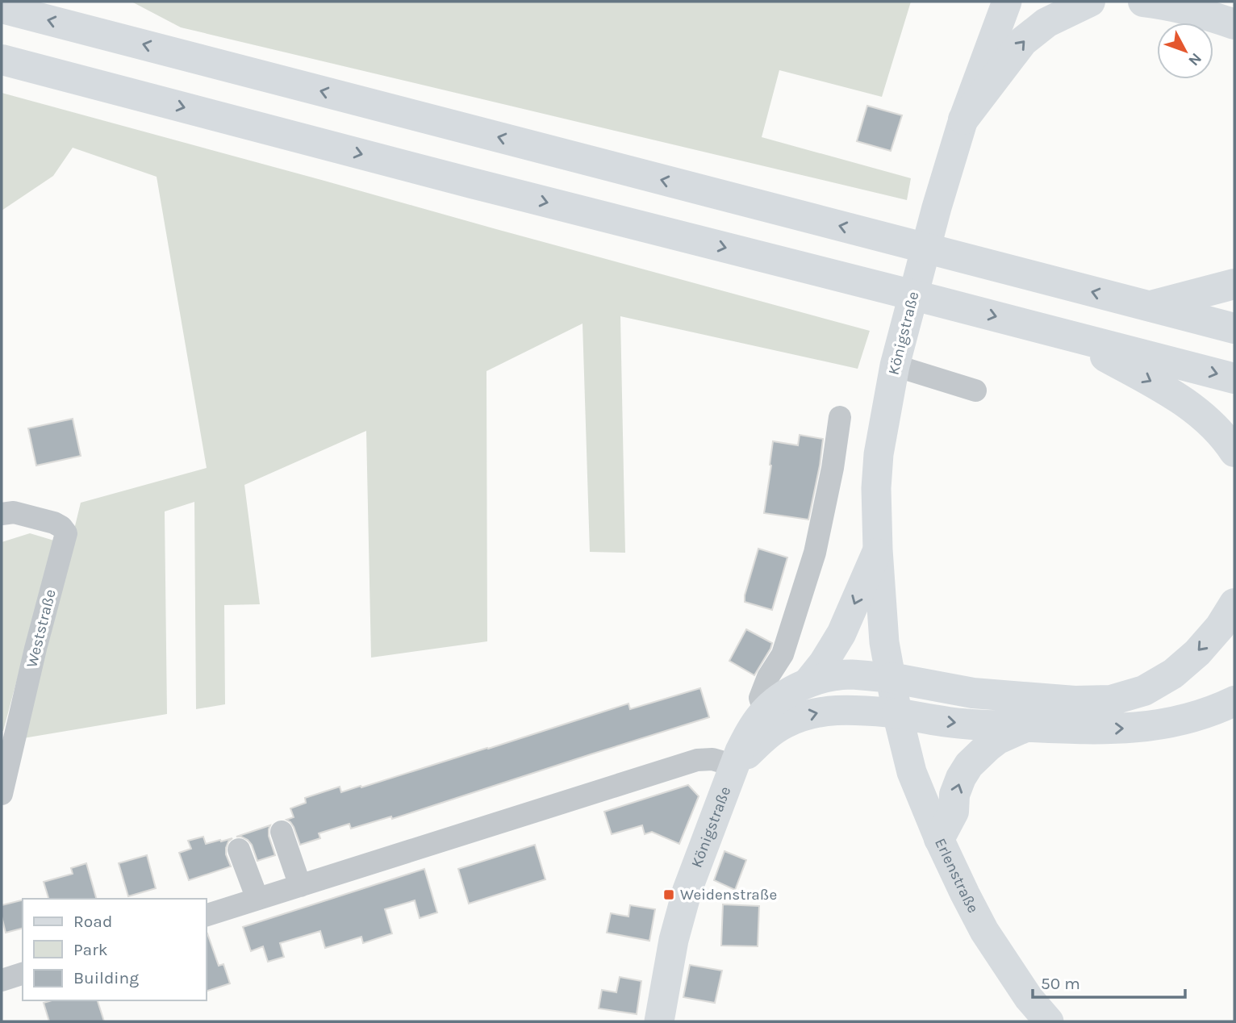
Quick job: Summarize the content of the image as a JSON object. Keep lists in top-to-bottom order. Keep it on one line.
{"streets":{"main road":["Königstraße","Erlenstraße"],"street":["Weststraße"]},"crossings":[["Königstraße","Erlenstraße"]],"places":{"transit":["Weidenstraße"]},"legend":["Road","Park","Building"],"scale_bar":"50 m","north":"bottom right"}
